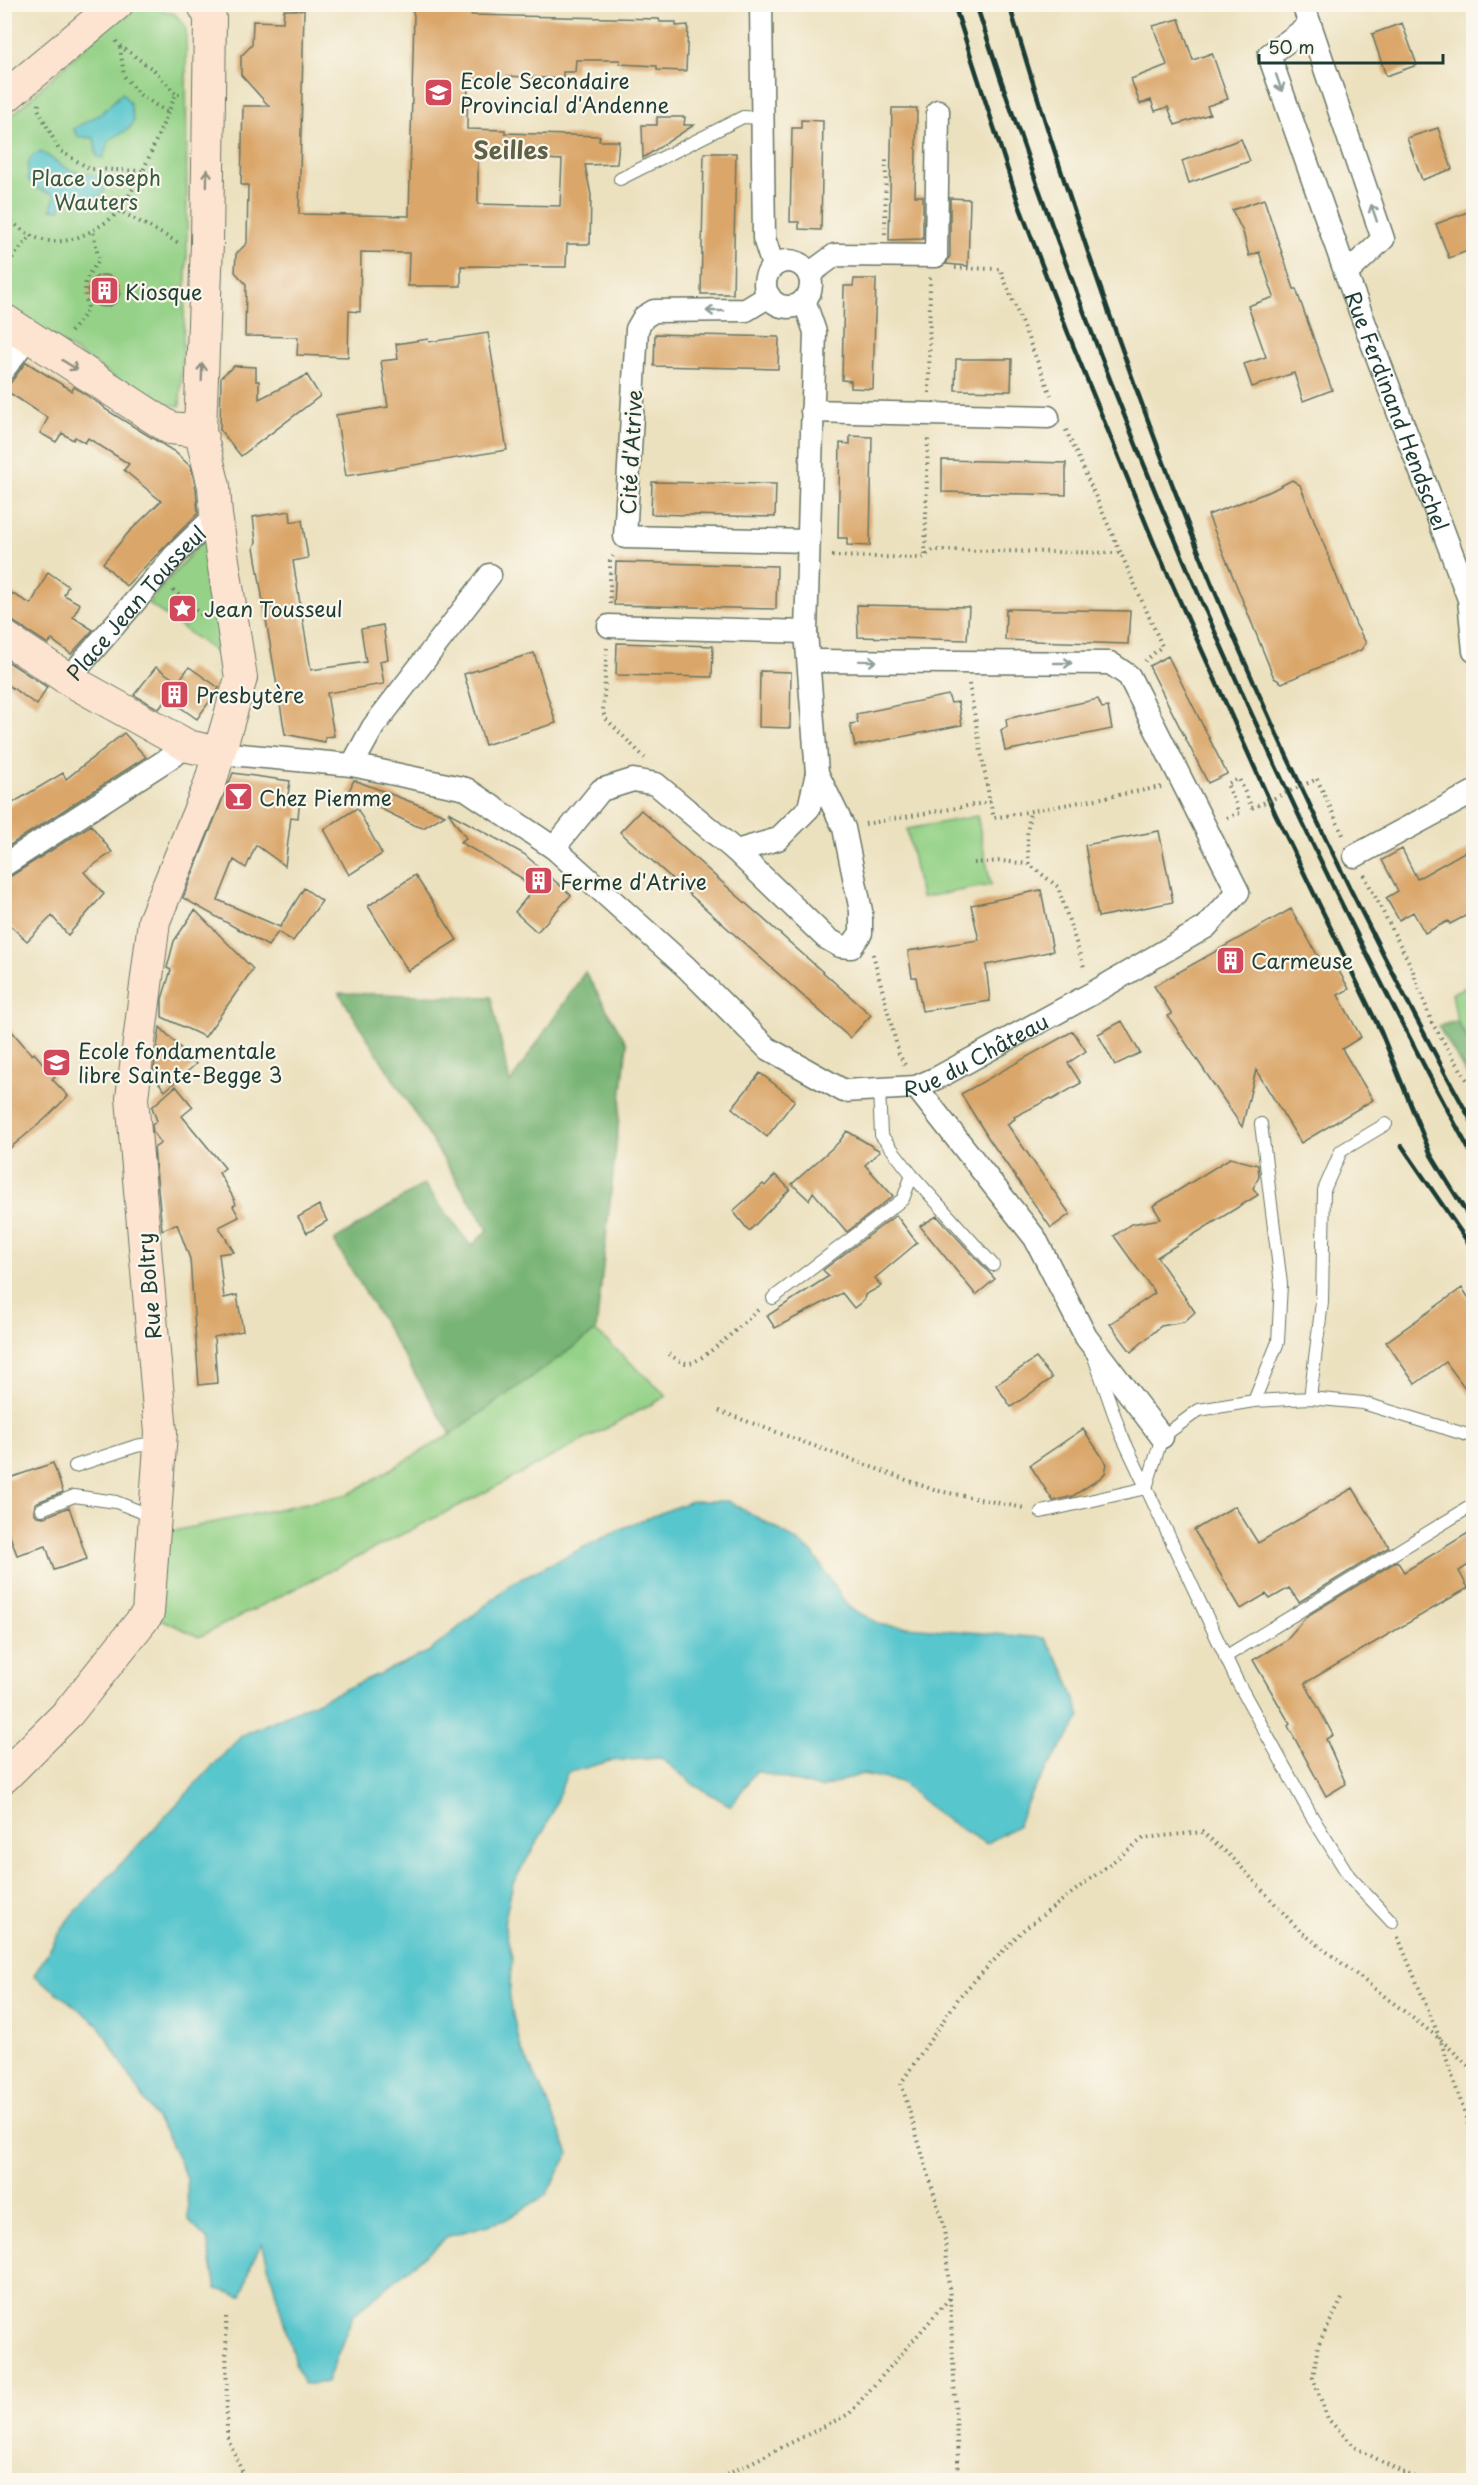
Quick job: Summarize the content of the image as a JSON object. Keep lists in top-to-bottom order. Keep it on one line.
{"streets":{"street":["Rue Ferdinand Hendschel","Cité d'Atrive","Place Jean Tousseul","Rue du Château","Rue Boltry"]},"crossings":[["Place Jean Tousseul","Rue du Château"],["Place Jean Tousseul","Rue Boltry"],["Rue du Château","Rue Boltry"]],"districts":["Seilles"],"parks":["Place Joseph Wauters"],"places":{"school or university":["Ecole Secondaire Provincial d'Andenne","Ecole fondamentale libre Sainte-Begge 3"],"building":["Kiosque","Presbytère","Ferme d'Atrive","Carmeuse"],"place":["Jean Tousseul"],"bar":["Chez Piemme"]},"scale_bar":"50 m"}
